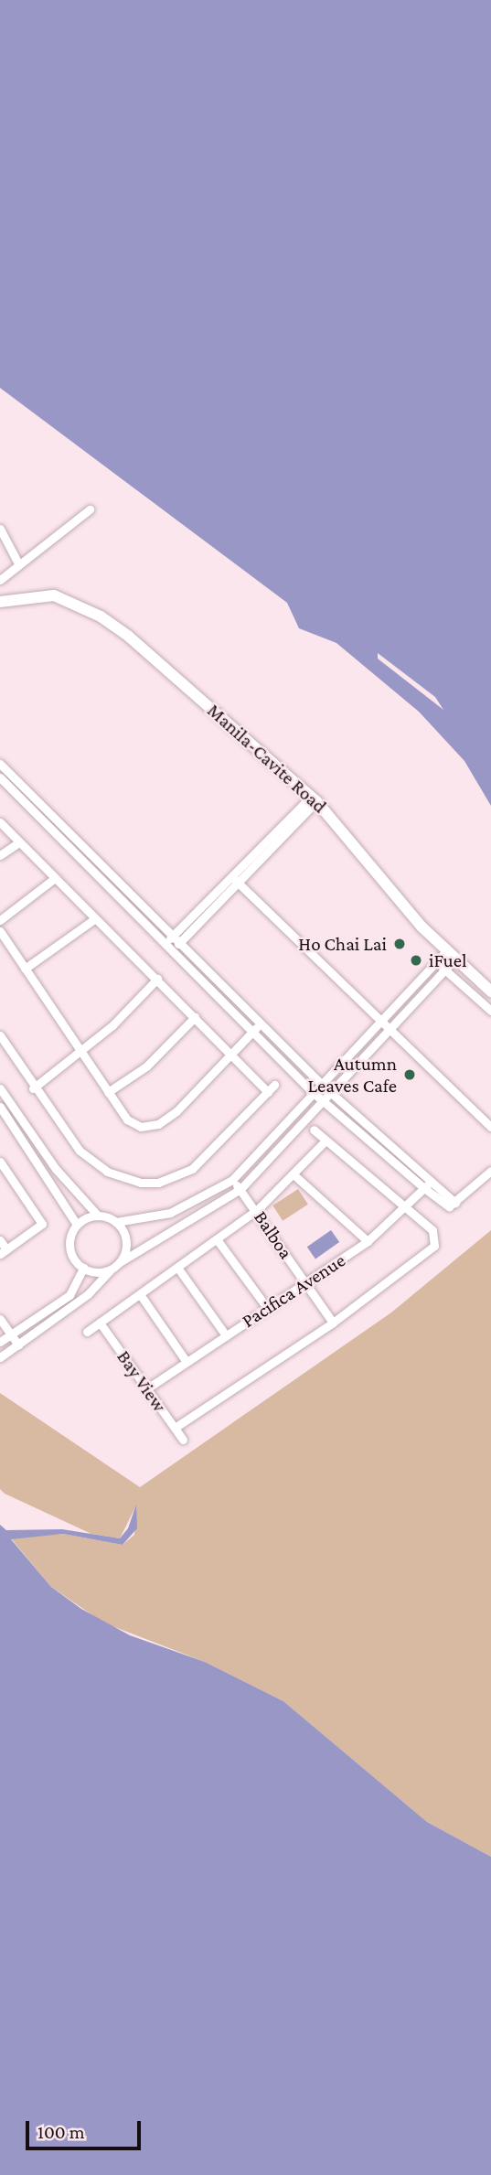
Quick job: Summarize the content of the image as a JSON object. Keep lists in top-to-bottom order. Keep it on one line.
{"streets":{"main road":["Manila-Cavite Road"],"street":["Balboa","Pacifica Avenue","Bay View"]},"crossings":[["Balboa","Pacifica Avenue"],["Pacifica Avenue","Bay View"]],"places":["Ho Chai Lai","iFuel","Autumn Leaves Cafe"],"scale_bar":"100 m"}
